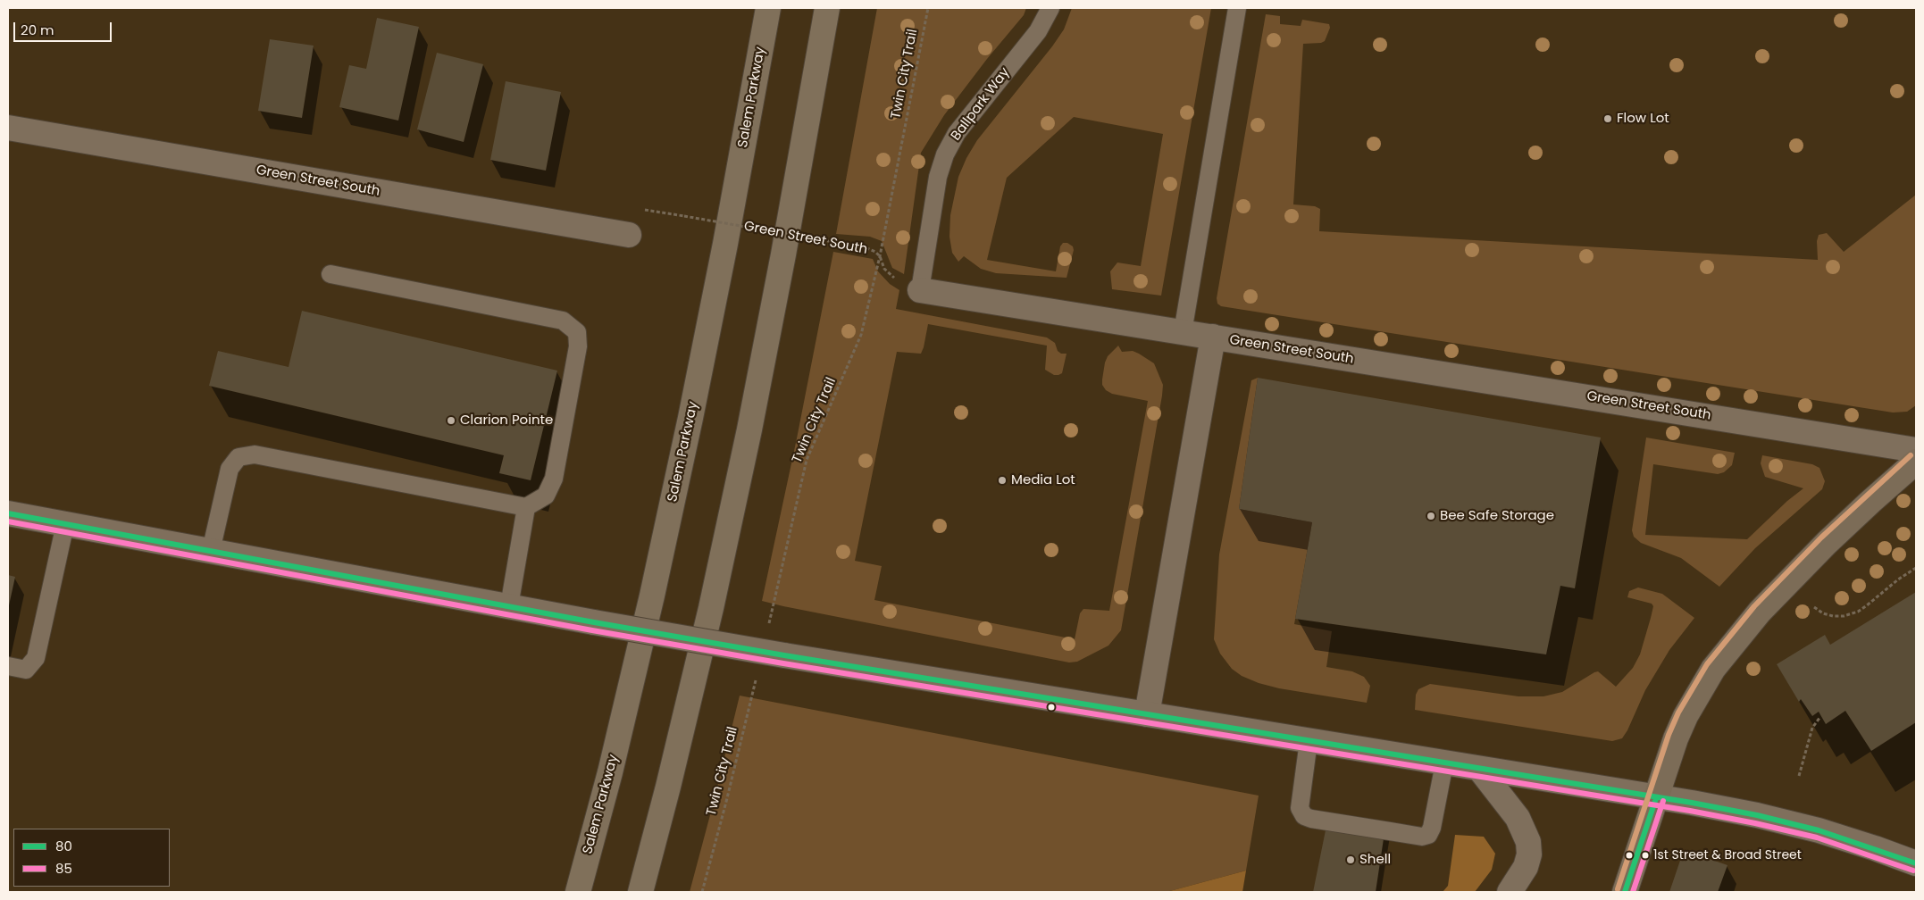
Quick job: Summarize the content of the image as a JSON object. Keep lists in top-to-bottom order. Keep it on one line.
{"streets":{"highway":["Salem Parkway"],"street":["Green Street South"],"lane":["Ballpark Way"],"path":["Twin City Trail"]},"crossings":[["Twin City Trail","Green Street South"],["Ballpark Way","Green Street South"]],"places":["Flow Lot","Clarion Pointe","Media Lot","Bee Safe Storage","1st Street & Broad Street","Shell"],"lines":["transit line 80","transit line 85"],"legend":["80","85"],"scale_bar":"20 m"}
